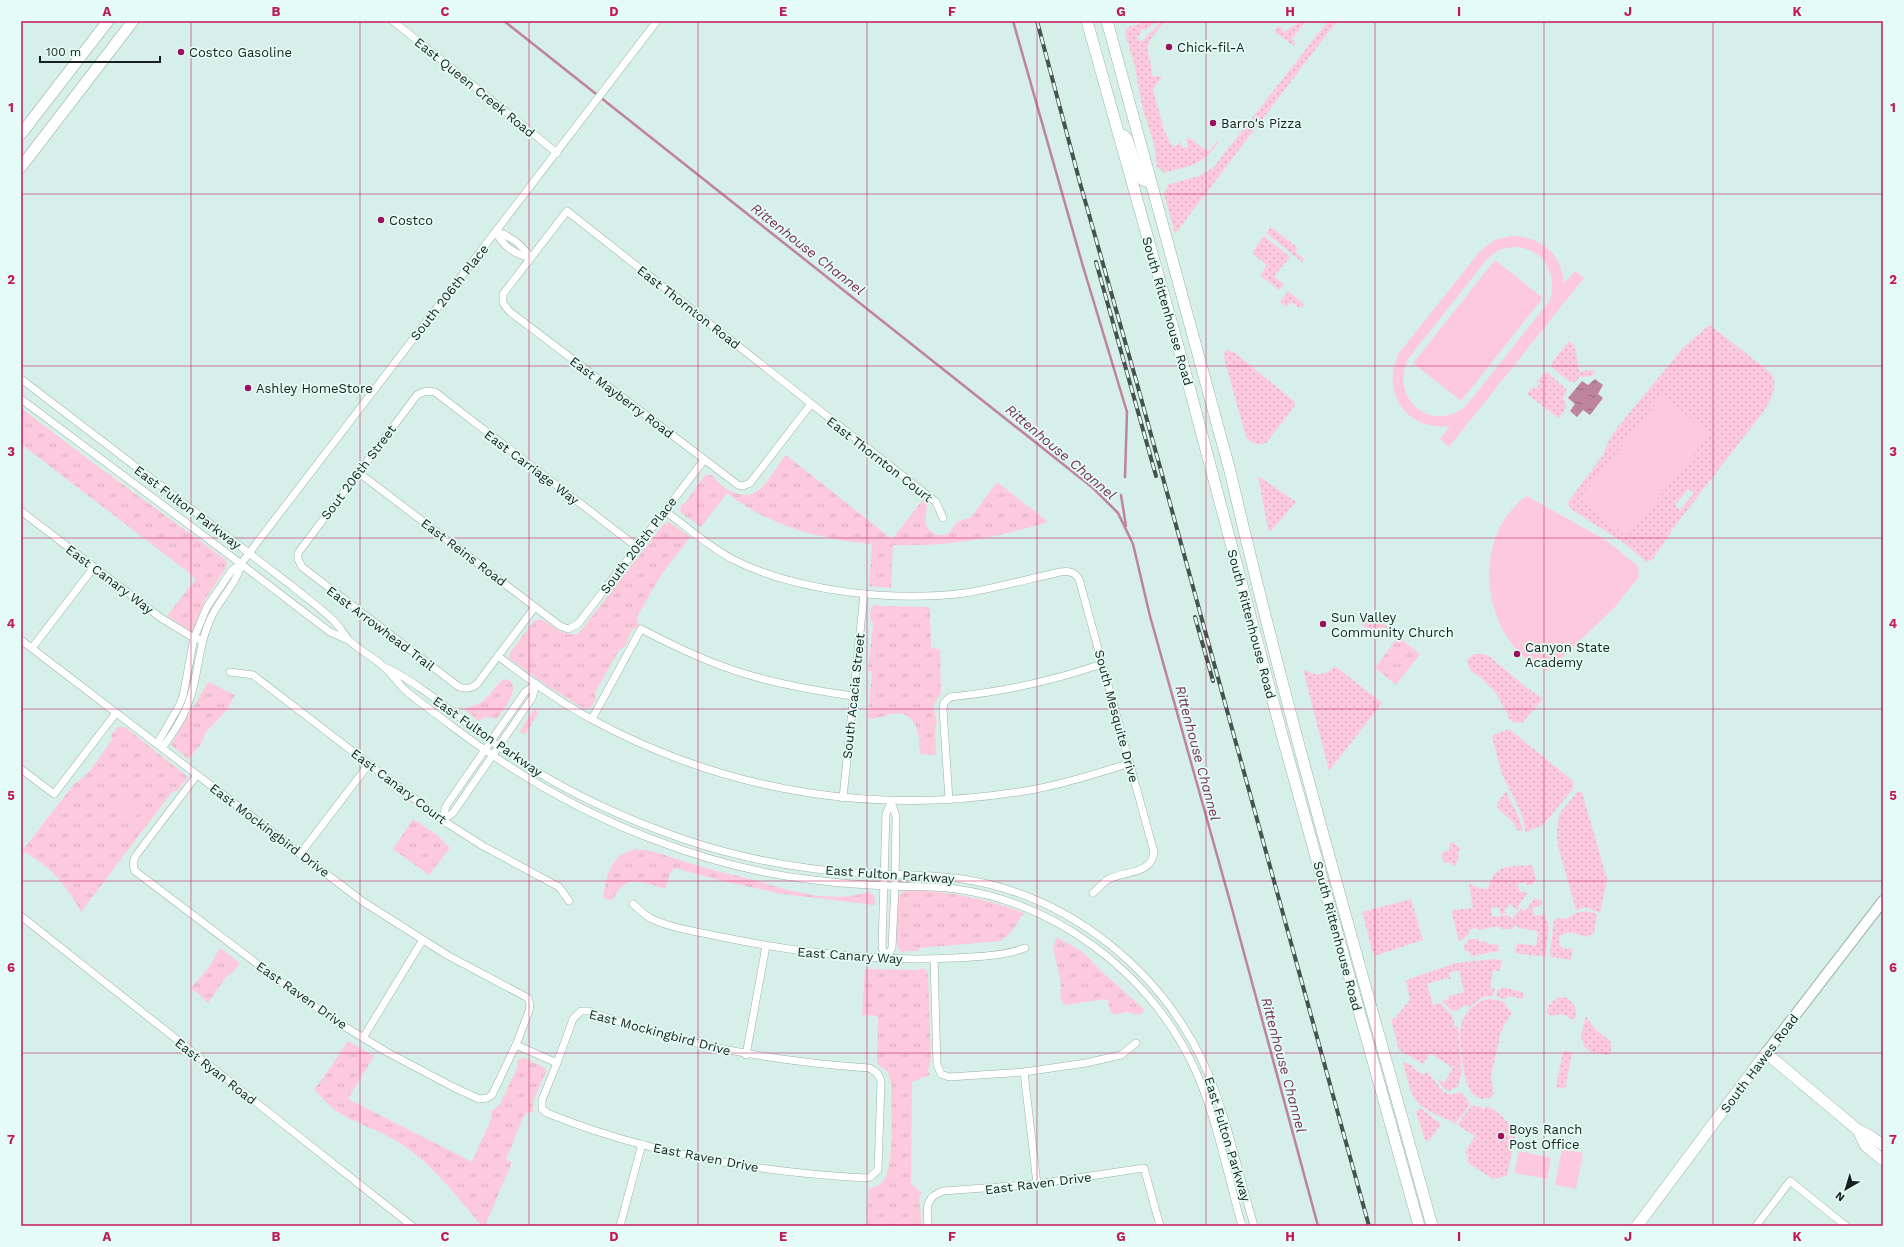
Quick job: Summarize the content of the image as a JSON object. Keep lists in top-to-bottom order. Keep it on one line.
{"streets":{"main road":["South Rittenhouse Road","South Hawes Road"],"street":["East Queen Creek Road","South 206th Place","East Thornton Road","East Mayberry Road","East Thornton Court","East Carriage Way","Sout 206th Street","East Fulton Parkway","South 205th Place","East Reins Road","East Canary Way","East Arrowhead Trail","South Acacia Street","South Mesquite Drive","East Canary Court","East Mockingbird Drive","East Raven Drive","East Ryan Road"]},"crossings":[["East Queen Creek Road","South 206th Place"],["South 206th Place","East Fulton Parkway"],["South 206th Place","East Canary Way"],["South 206th Place","East Mockingbird Drive"],["East Thornton Road","East Mayberry Road"],["East Thornton Road","East Thornton Court"],["East Mayberry Road","East Thornton Court"],["East Mayberry Road","South 205th Place"],["East Carriage Way","Sout 206th Street"],["East Carriage Way","South 205th Place"],["Sout 206th Street","East Reins Road"],["Sout 206th Street","East Arrowhead Trail"],["South 205th Place","East Reins Road"],["South Acacia Street","South Mesquite Drive"],["East Mockingbird Drive","East Raven Drive"]],"water":["Rittenhouse Channel"],"places":["Chick-fil-A","Costco Gasoline","Barro's Pizza","Costco","Ashley HomeStore","Sun Valley Community Church","Canyon State Academy","Boys Ranch Post Office"],"scale_bar":"100 m","north":"bottom left","grid":{"columns":["A","B","C","D","E","F","G","H","I","J","K"],"rows":["1","2","3","4","5","6","7"]}}
